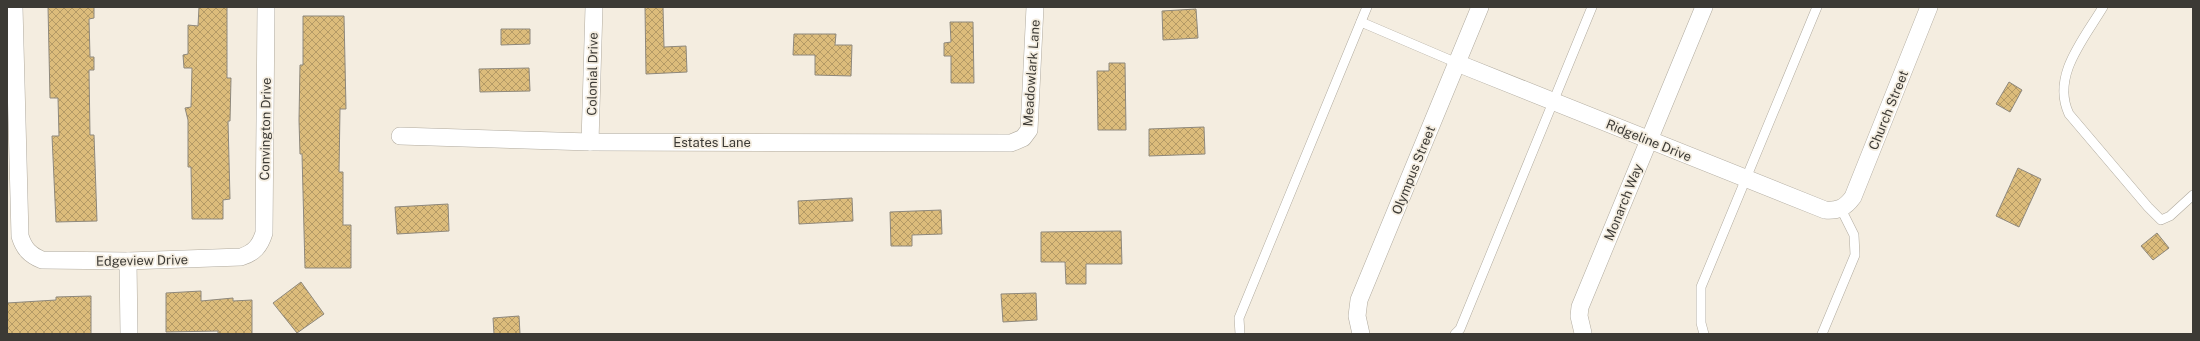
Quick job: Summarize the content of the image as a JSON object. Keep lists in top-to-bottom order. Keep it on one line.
{"streets":{"street":["Meadowlark Lane","Colonial Drive","Church Street","Convington Drive","Ridgeline Drive","Estates Lane","Olympus Street","Monarch Way","Edgeview Drive"]},"crossings":[["Meadowlark Lane","Estates Lane"],["Colonial Drive","Estates Lane"],["Church Street","Ridgeline Drive"],["Convington Drive","Edgeview Drive"],["Ridgeline Drive","Olympus Street"],["Ridgeline Drive","Monarch Way"]]}
